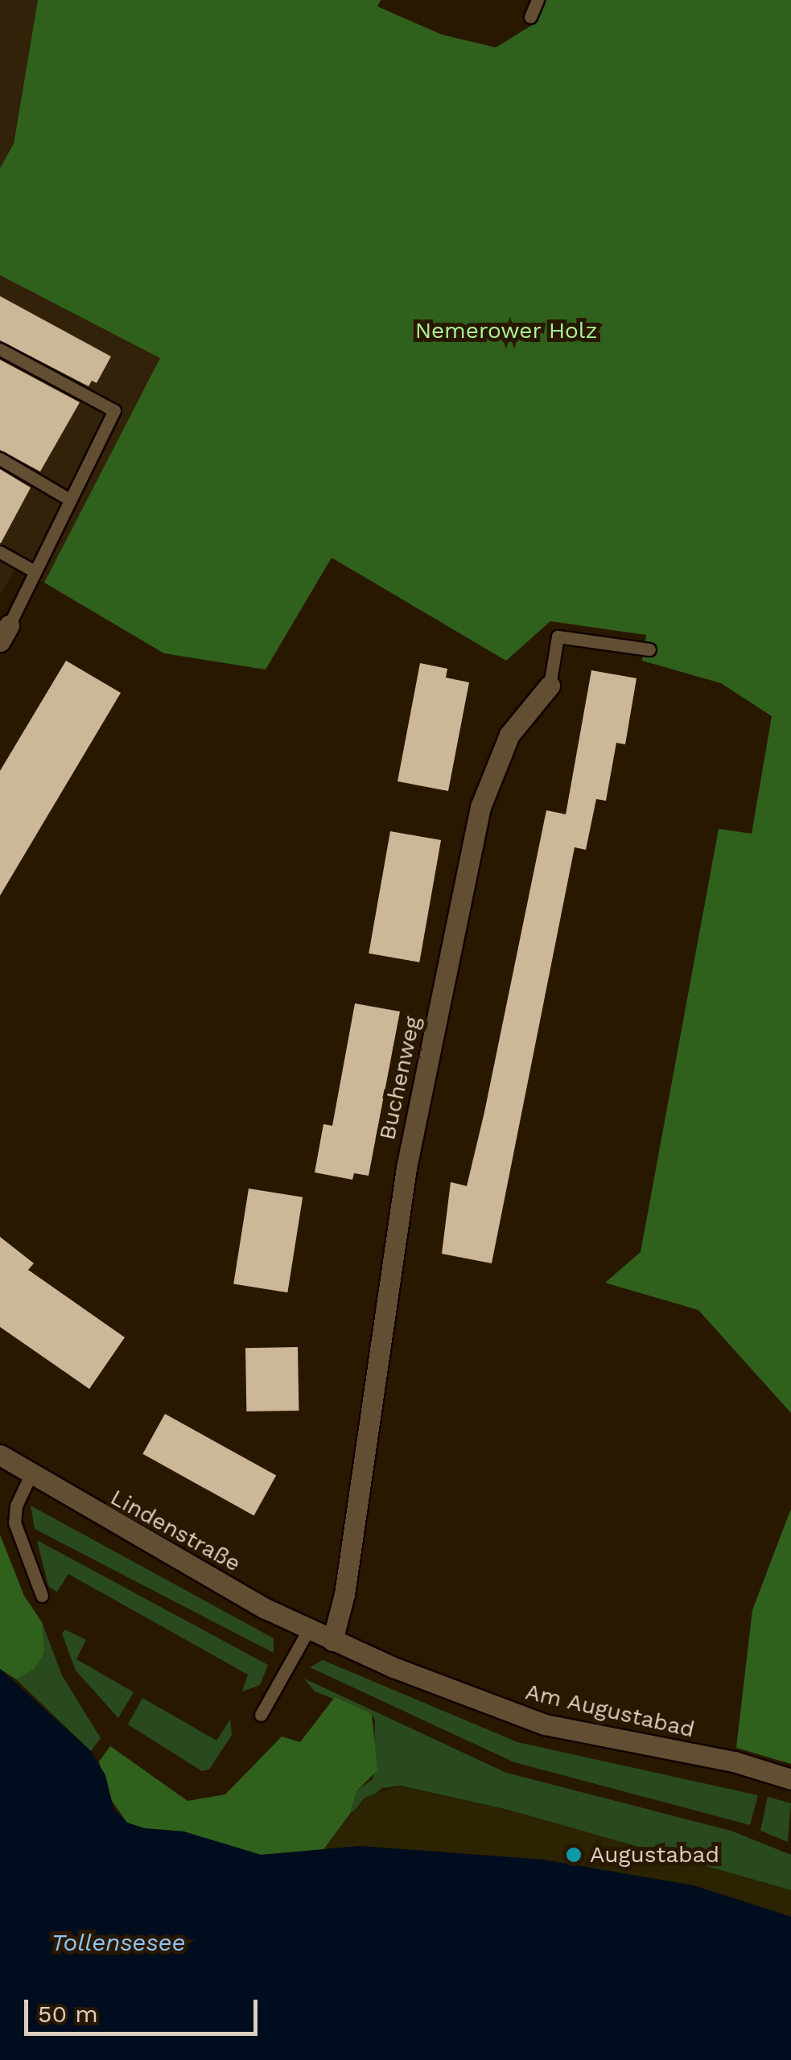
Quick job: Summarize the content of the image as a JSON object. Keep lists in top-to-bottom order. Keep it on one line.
{"streets":{"street":["Buchenweg","Lindenstraße","Am Augustabad"]},"crossings":[["Buchenweg","Lindenstraße"],["Buchenweg","Am Augustabad"],["Lindenstraße","Am Augustabad"]],"water":["Tollensesee"],"parks":["Nemerower Holz"],"places":["Augustabad"],"scale_bar":"50 m"}
